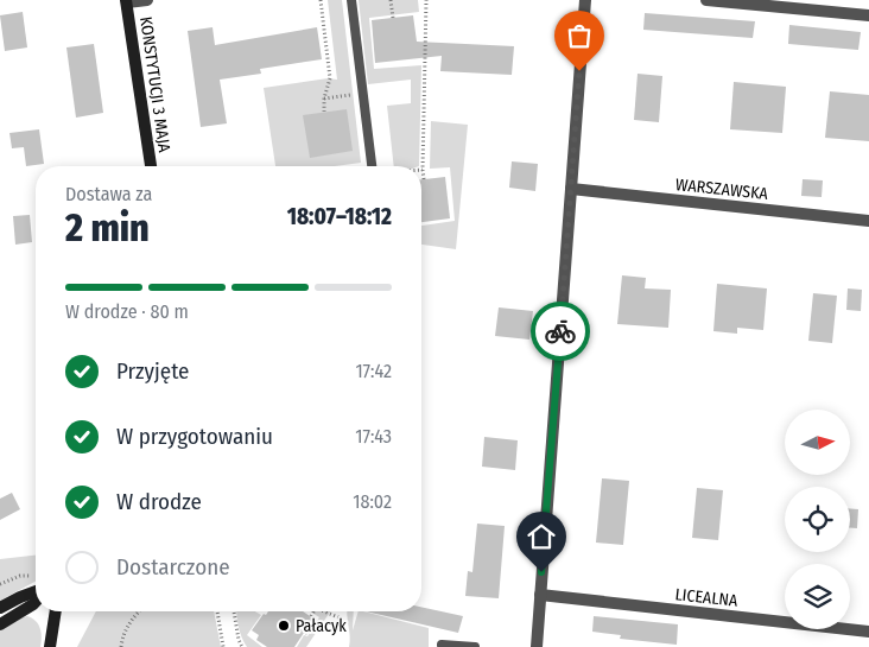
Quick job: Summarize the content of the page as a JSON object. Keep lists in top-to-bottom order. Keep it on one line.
{"streets":{"street":["KONSTYTUCJI 3 MAJA","WARSZAWSKA","LICEALNA"]},"places":["Pałacyk"],"north":"right","page":{"heading":["2 min","Dostawa za","18:07–18:12"],"bar":"W drodze · 80 m","list":[["Przyjęte","17:42"],["W przygotowaniu","17:43"],["W drodze","18:02"],"Dostarczone"]}}
